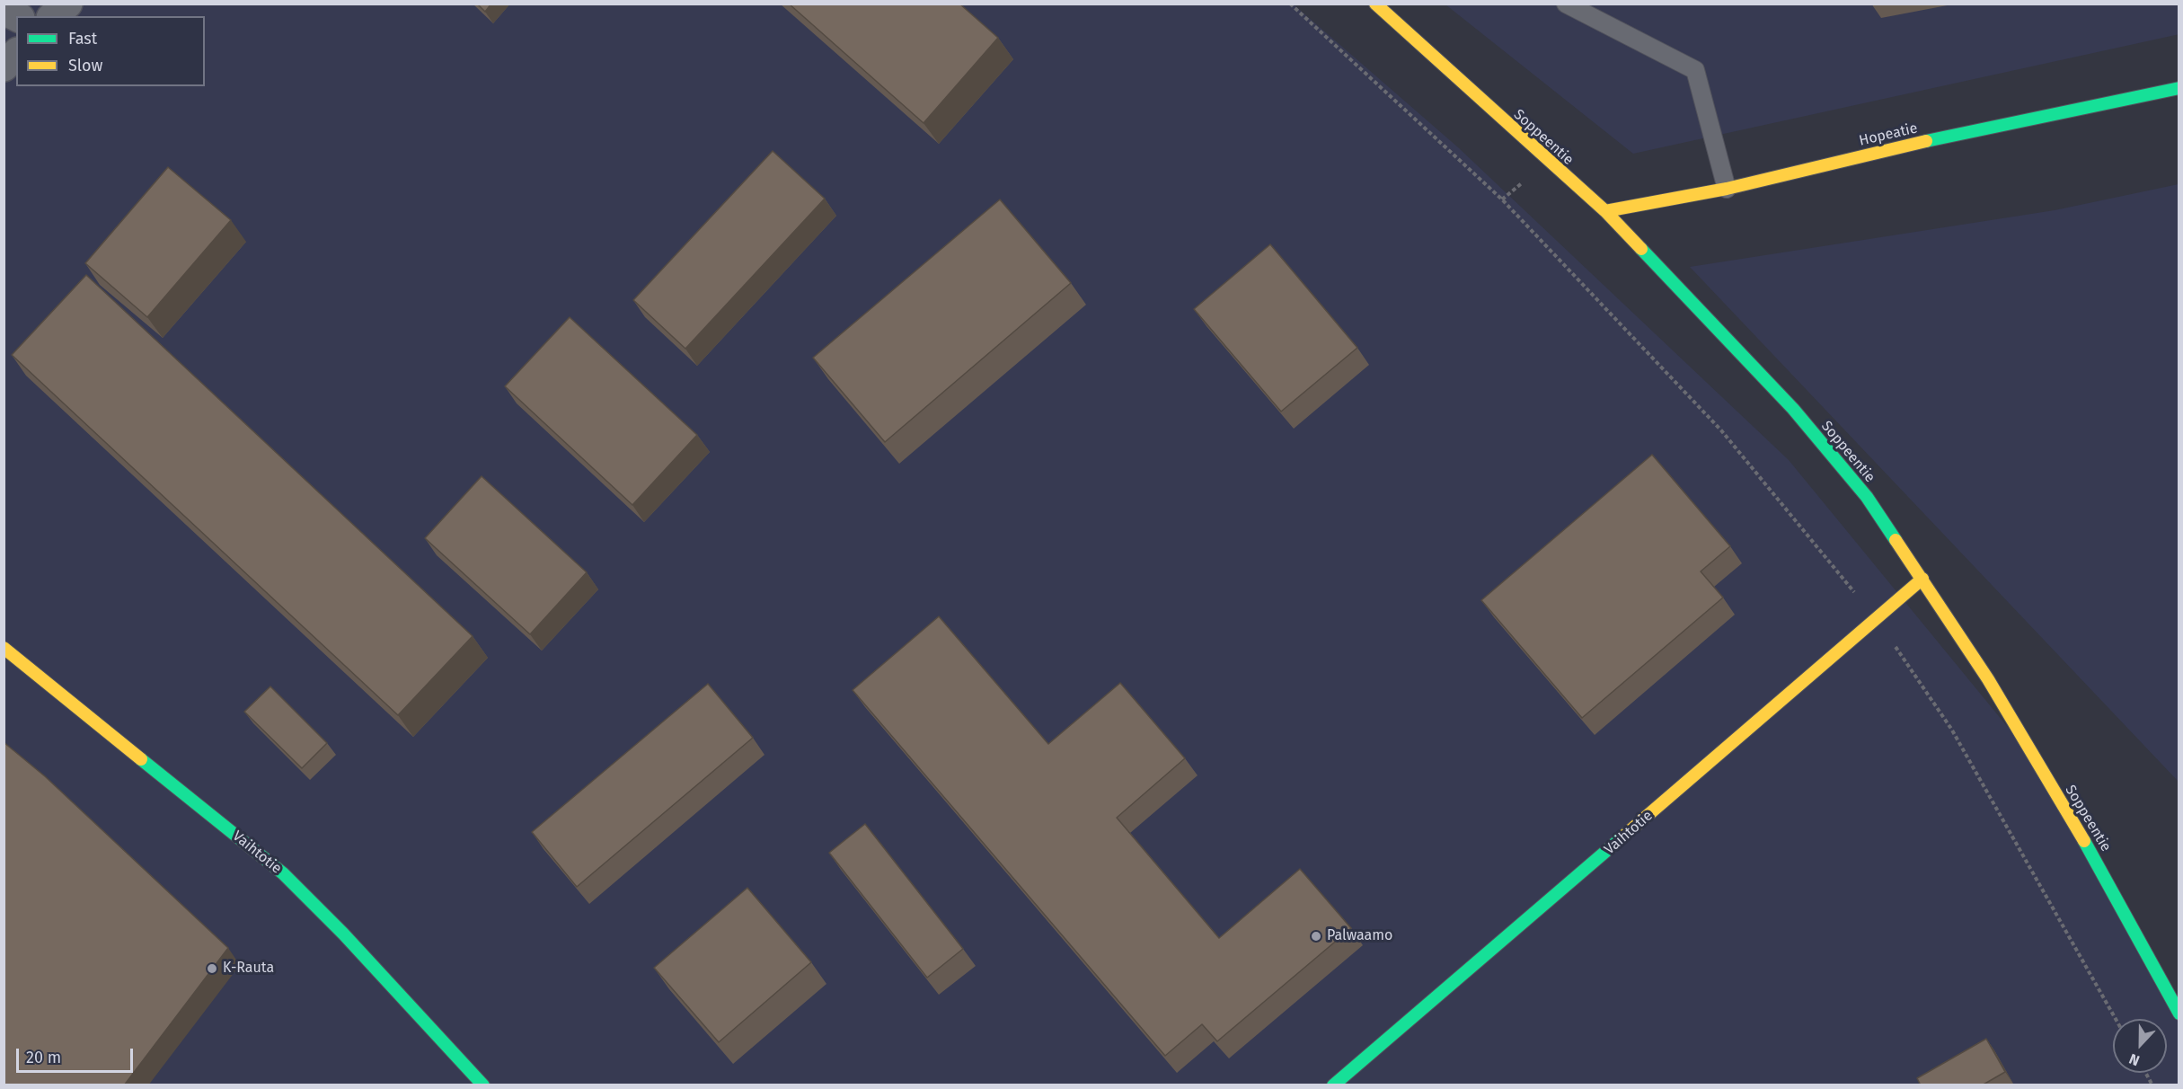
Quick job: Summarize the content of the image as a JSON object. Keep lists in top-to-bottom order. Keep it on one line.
{"streets":{"street":["Hopeatie","Soppeentie","Vaihtotie"]},"crossings":[["Hopeatie","Soppeentie"],["Soppeentie","Vaihtotie"]],"places":["Palwaamo","K-Rauta"],"legend":["Fast","Slow"],"scale_bar":"20 m","north":"bottom"}
